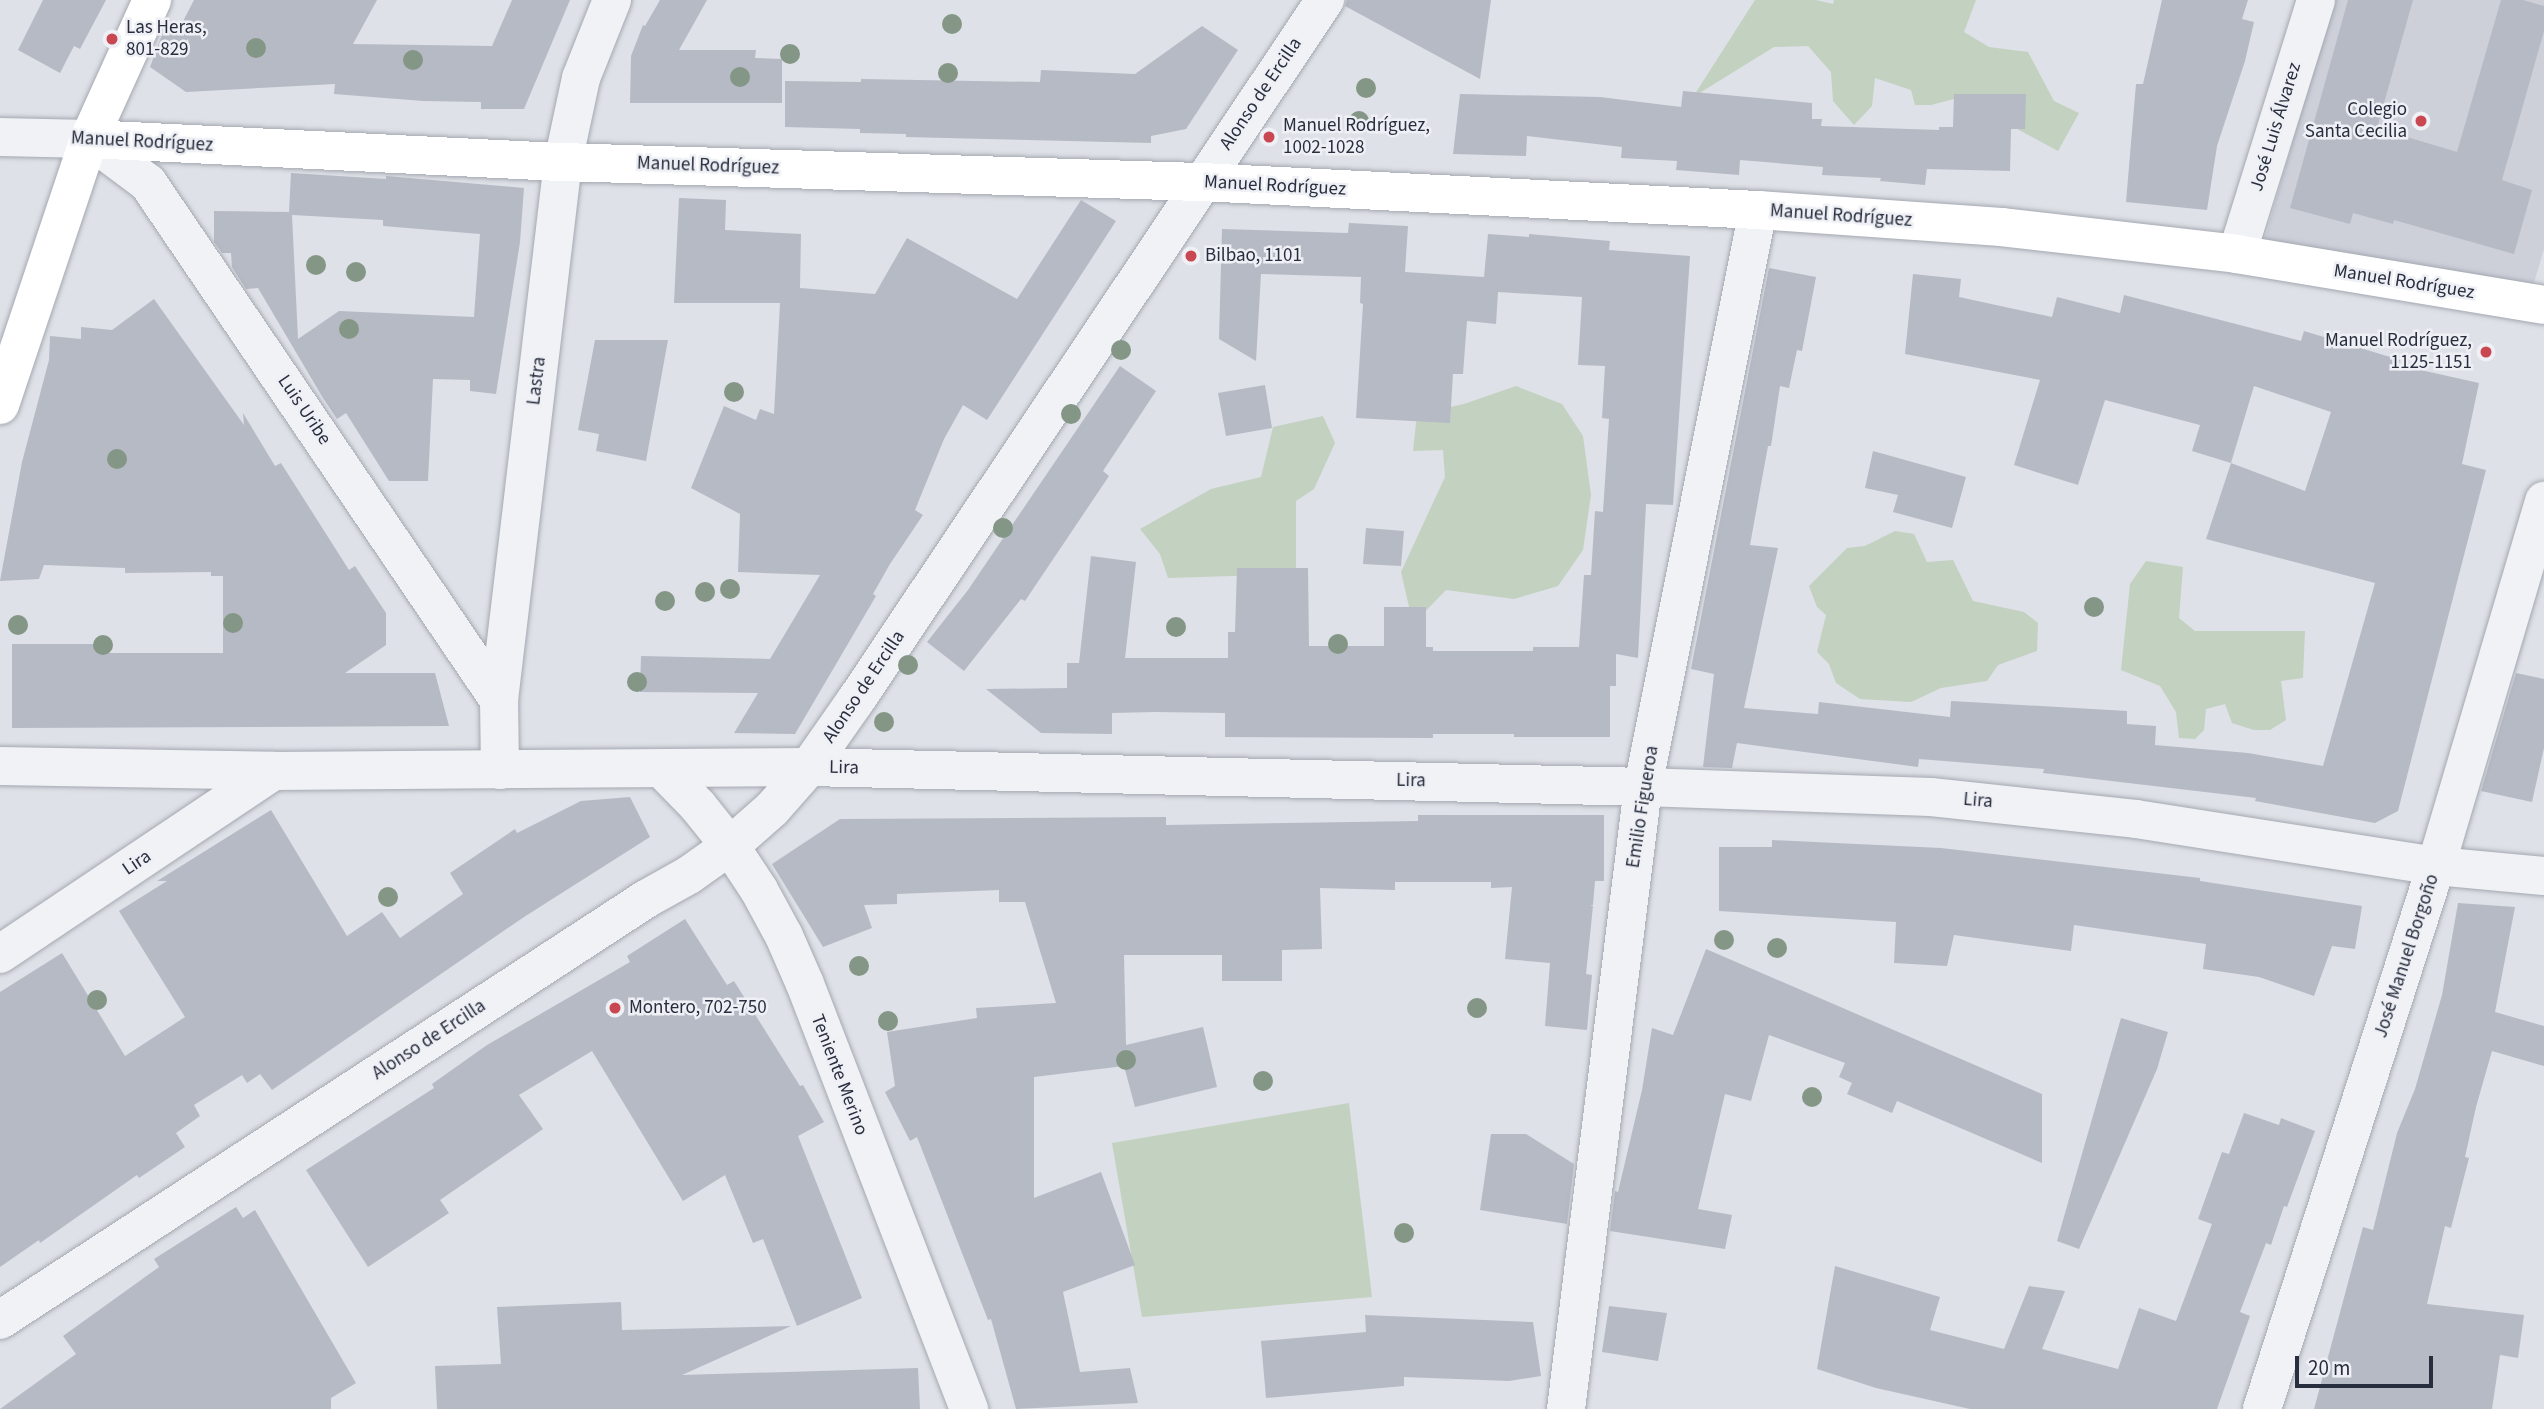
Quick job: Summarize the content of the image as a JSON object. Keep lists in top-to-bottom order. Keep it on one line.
{"streets":{"main road":["Manuel Rodríguez"],"street":["Alonso de Ercilla","José Luis Álvarez","Lastra","Luis Uribe","Lira","Emilio Figueroa","José Manuel Borgoño","Teniente Merino"]},"crossings":[["Alonso de Ercilla","Manuel Rodríguez"],["Alonso de Ercilla","Lira"],["Alonso de Ercilla","Teniente Merino"],["José Luis Álvarez","Manuel Rodríguez"],["Manuel Rodríguez","Lastra"],["Manuel Rodríguez","Luis Uribe"],["Manuel Rodríguez","Emilio Figueroa"],["Lastra","Luis Uribe"],["Lastra","Lira"],["Lira","Emilio Figueroa"],["Lira","José Manuel Borgoño"],["Lira","Teniente Merino"]],"places":["Las Heras, 801-829","Colegio Santa Cecilia","Manuel Rodríguez, 1002-1028","Bilbao, 1101","Manuel Rodríguez, 1125-1151","Montero, 702-750"],"scale_bar":"20 m"}
